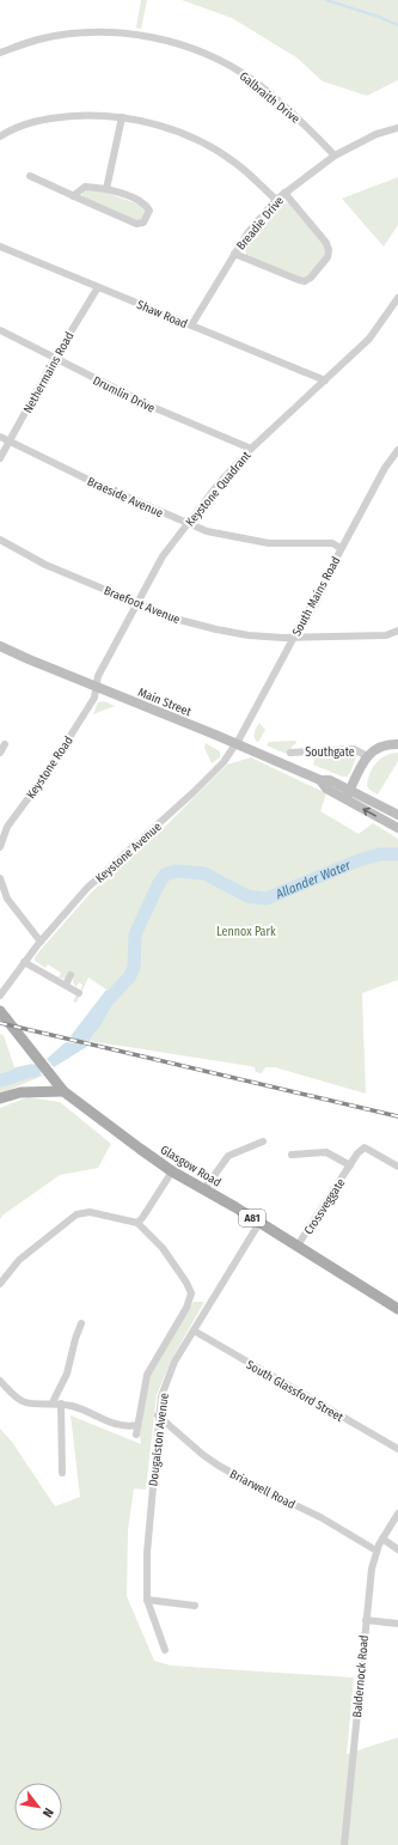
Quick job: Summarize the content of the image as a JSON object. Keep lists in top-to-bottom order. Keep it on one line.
{"streets":{"main road":["Main Street","Glasgow Road","A81"],"street":["Galbraith Drive","Breadie Drive","Shaw Road","Nethermains Road","Drumlin Drive","Keystone Quadrant","Braeside Avenue","South Mains Road","Braefoot Avenue","Southgate","Keystone Road","Keystone Avenue","Crossveggate","South Glassford Street","Dougalston Avenue","Briarwell Road","Baldernock Road"]},"crossings":[["Galbraith Drive","Breadie Drive"],["Breadie Drive","Shaw Road"],["Shaw Road","Nethermains Road"],["Shaw Road","Keystone Quadrant"],["Nethermains Road","Drumlin Drive"],["Nethermains Road","Braeside Avenue"],["Drumlin Drive","Keystone Quadrant"],["Keystone Quadrant","Braeside Avenue"],["Keystone Quadrant","Braefoot Avenue"],["Keystone Quadrant","Main Street"],["Keystone Quadrant","Keystone Road"],["Braeside Avenue","South Mains Road"],["South Mains Road","Braefoot Avenue"],["South Mains Road","Main Street"],["South Mains Road","Keystone Avenue"],["Main Street","Keystone Road"],["Main Street","Keystone Avenue"],["Glasgow Road","Crossveggate"],["Glasgow Road","Dougalston Avenue"],["South Glassford Street","Dougalston Avenue"],["Dougalston Avenue","Briarwell Road"],["Briarwell Road","Baldernock Road"]],"water":["Allander Water"],"parks":["Lennox Park"],"north":"bottom right"}
